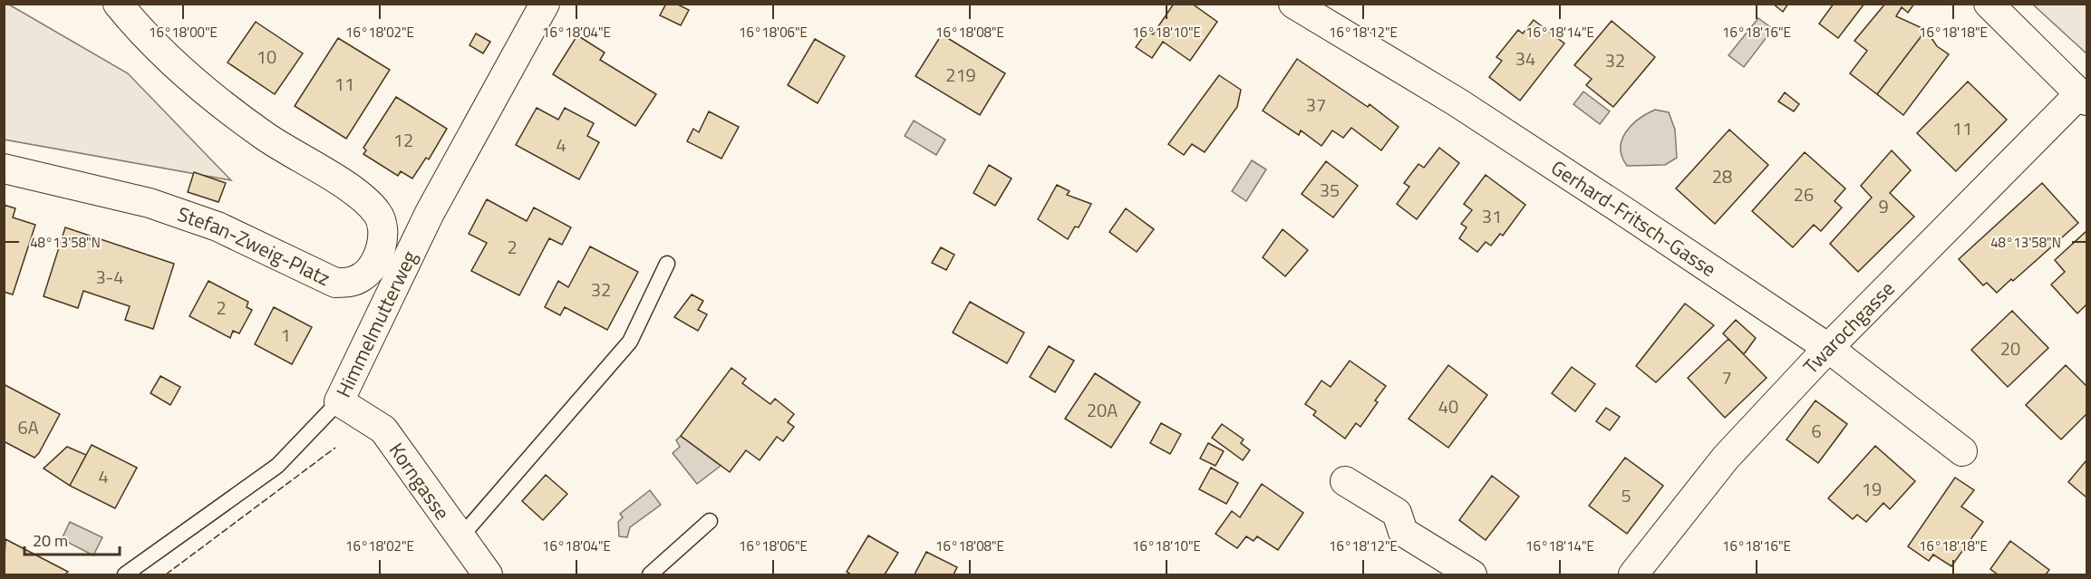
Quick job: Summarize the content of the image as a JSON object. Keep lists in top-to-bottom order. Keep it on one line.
{"streets":{"street":["Gerhard-Fritsch-Gasse","Stefan-Zweig-Platz","Himmelmutterweg","Twarochgasse","Korngasse"]},"crossings":[["Gerhard-Fritsch-Gasse","Twarochgasse"],["Himmelmutterweg","Korngasse"]],"house_numbers":["10","34","32","219","11","37","11","12","4","28","35","26","9","31","2","3-4","32","2","1","20","7","40","20A","6A","6","4","19","5"],"scale_bar":"20 m","coordinates":["16°18'00\"E","16°18'02\"E","16°18'04\"E","16°18'06\"E","16°18'08\"E","16°18'10\"E","16°18'12\"E","16°18'14\"E","16°18'16\"E","16°18'18\"E","48°13'58\"N"]}
